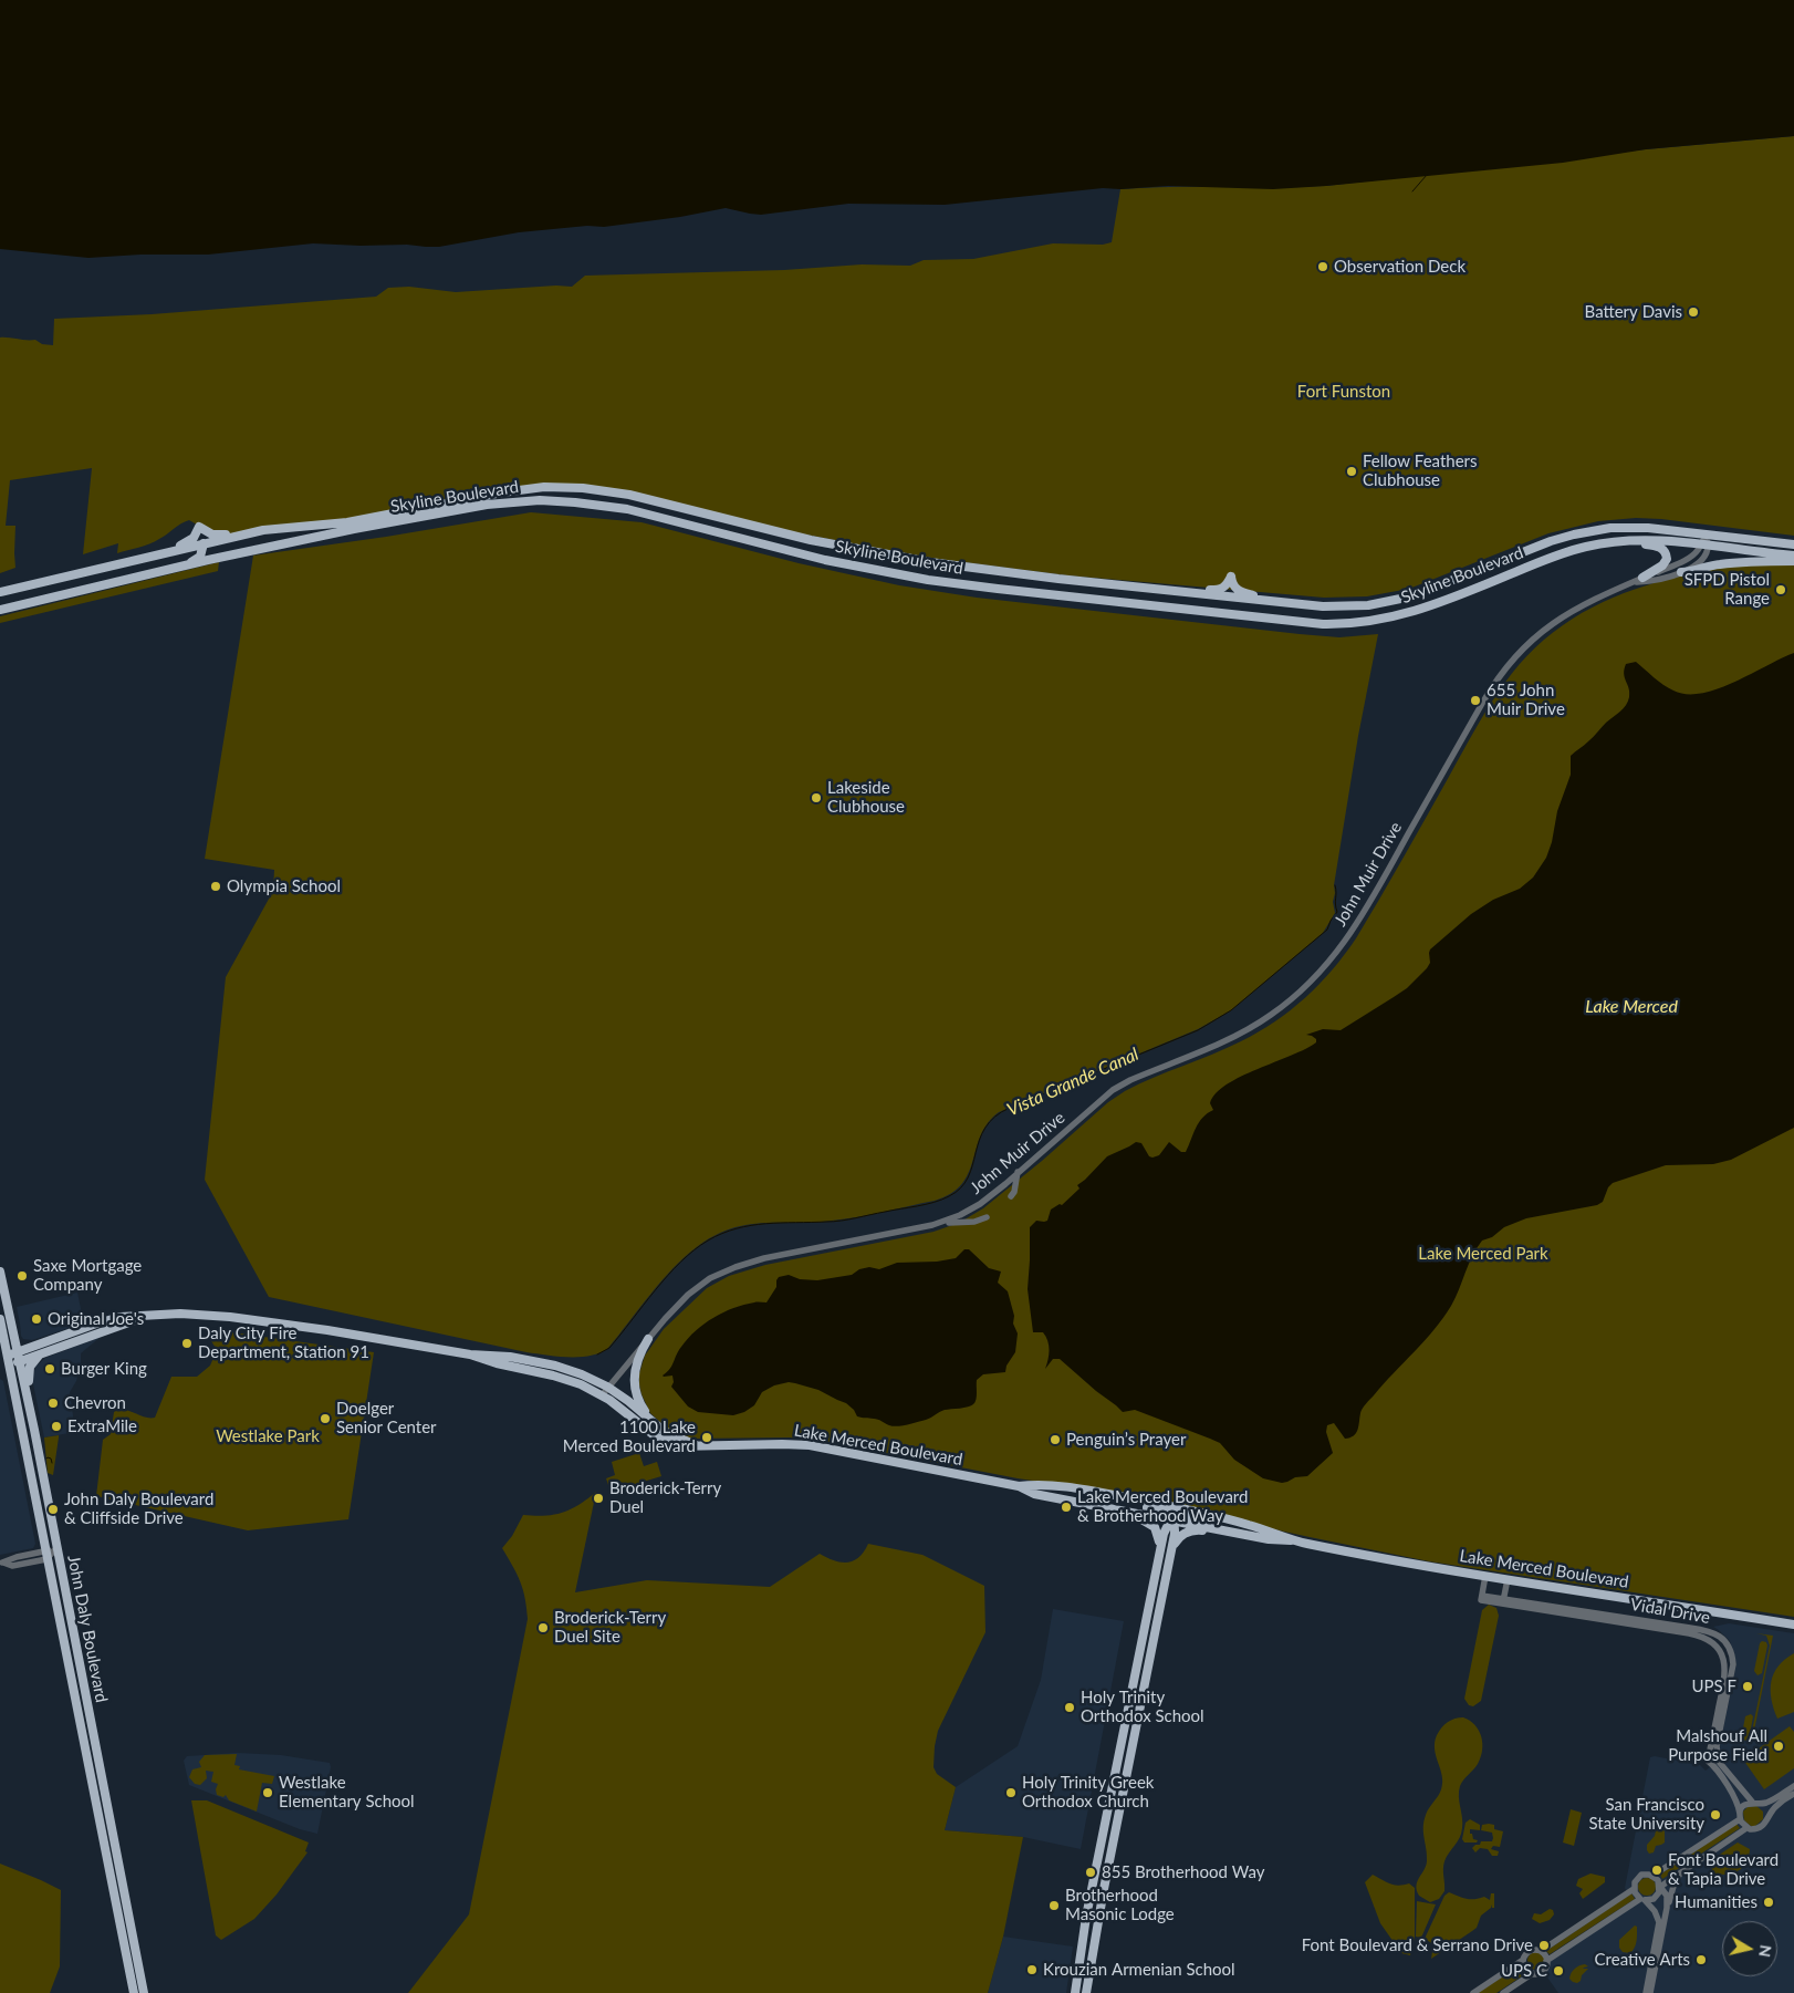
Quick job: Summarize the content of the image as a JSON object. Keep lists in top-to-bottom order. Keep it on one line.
{"streets":{"main road":["Skyline Boulevard","Lake Merced Boulevard","John Daly Boulevard"],"street":["John Muir Drive","Vidal Drive"]},"crossings":[["Skyline Boulevard","John Muir Drive"],["John Muir Drive","Lake Merced Boulevard"],["Lake Merced Boulevard","Vidal Drive"],["Lake Merced Boulevard","John Daly Boulevard"]],"water":["Lake Merced","Vista Grande Canal"],"parks":["Fort Funston","Lake Merced Park","Westlake Park"],"places":["Observation Deck","Battery Davis","Fellow Feathers Clubhouse","SFPD Pistol Range","655 John Muir Drive","Lakeside Clubhouse","Olympia School","Saxe Mortgage Company","Original Joe's","Daly City Fire Department, Station 91","Burger King","Chevron","Doelger Senior Center","ExtraMile","1100 Lake Merced Boulevard","Penguin’s Prayer","Broderick-Terry Duel","Lake Merced Boulevard & Brotherhood Way","John Daly Boulevard & Cliffside Drive","Broderick-Terry Duel Site","UPS F","Holy Trinity Orthodox School","Malshouf All Purpose Field","Westlake Elementary School","Holy Trinity Greek Orthodox Church","San Francisco State University","Font Boulevard & Tapia Drive","855 Brotherhood Way","Humanities","Brotherhood Masonic Lodge","Font Boulevard & Serrano Drive","Creative Arts","Krouzian Armenian School","UPS C"],"north":"right"}
